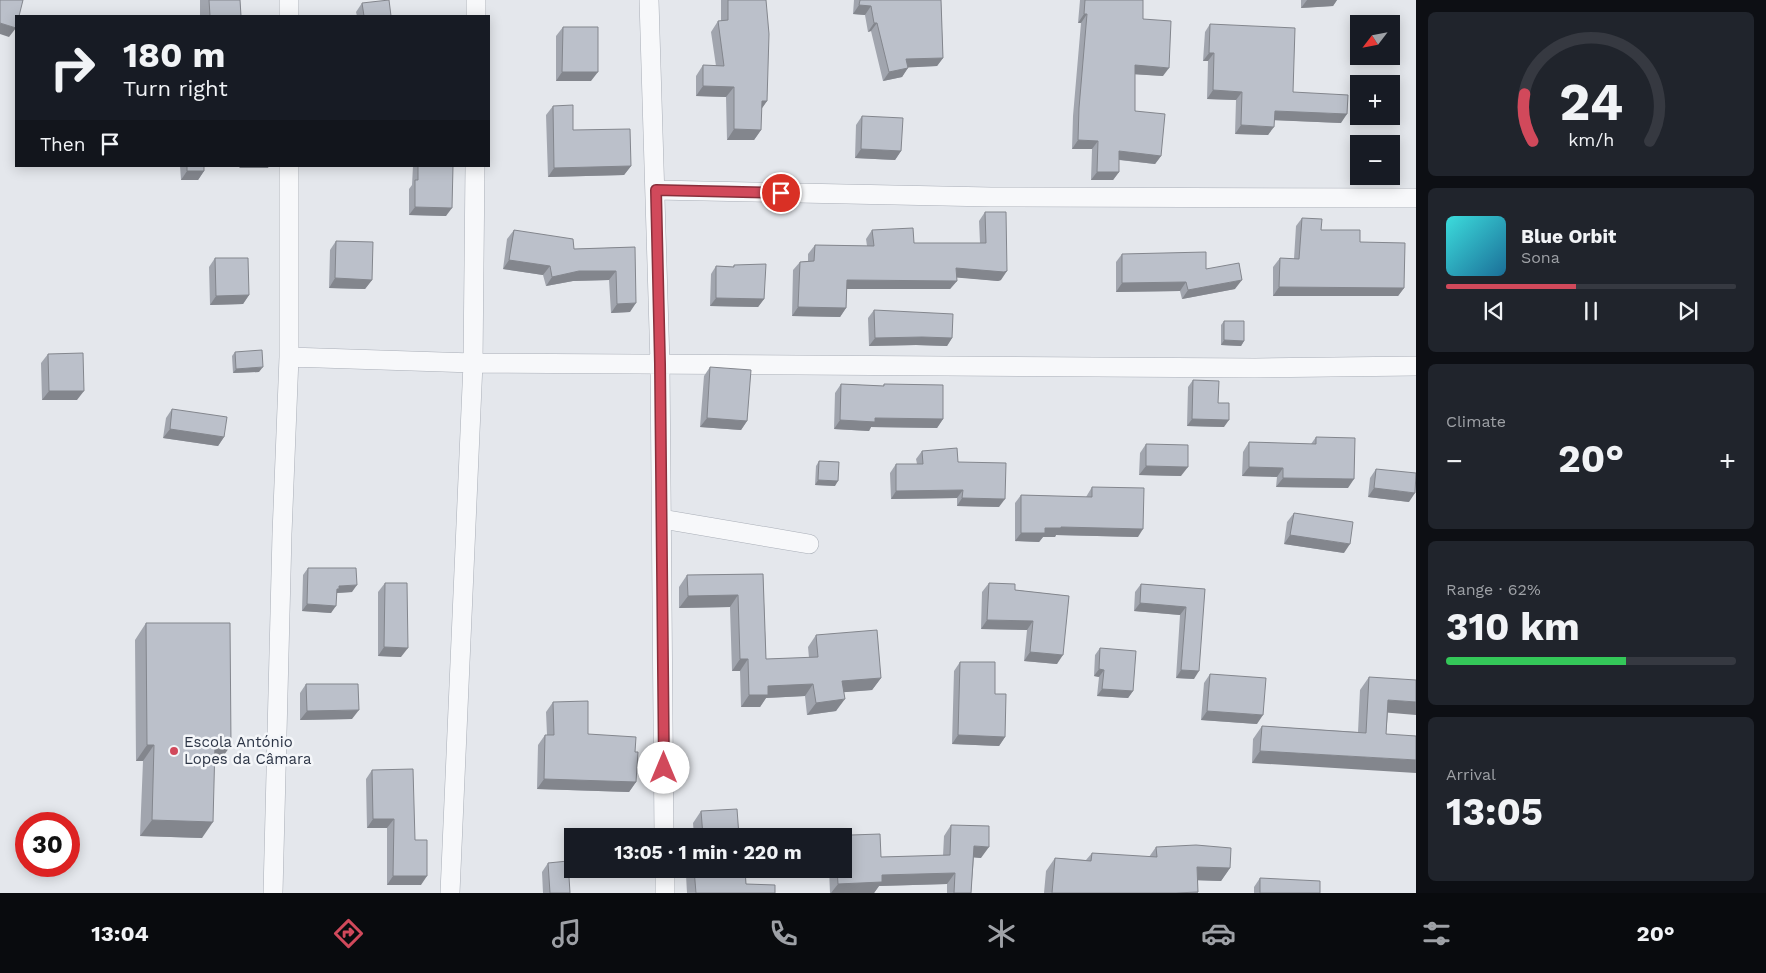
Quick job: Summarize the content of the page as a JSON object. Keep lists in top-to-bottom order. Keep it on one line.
{"places":["Escola António Lopes da Câmara"],"north":"bottom left","page":{"map_buttons":["+","−"],"turn":["180 m","Turn right"],"then":"Then","song":["Blue Orbit","Sona"],"tile":["Climate",["Range · 62%","310 km"],["Arrival","13:05"]],"heat":["−","20°","+"],"limit":"30","trip":"13:05 · 1 min · 220 m","tabs":["13:04","20°"],"gauge":["24","km/h"]}}
